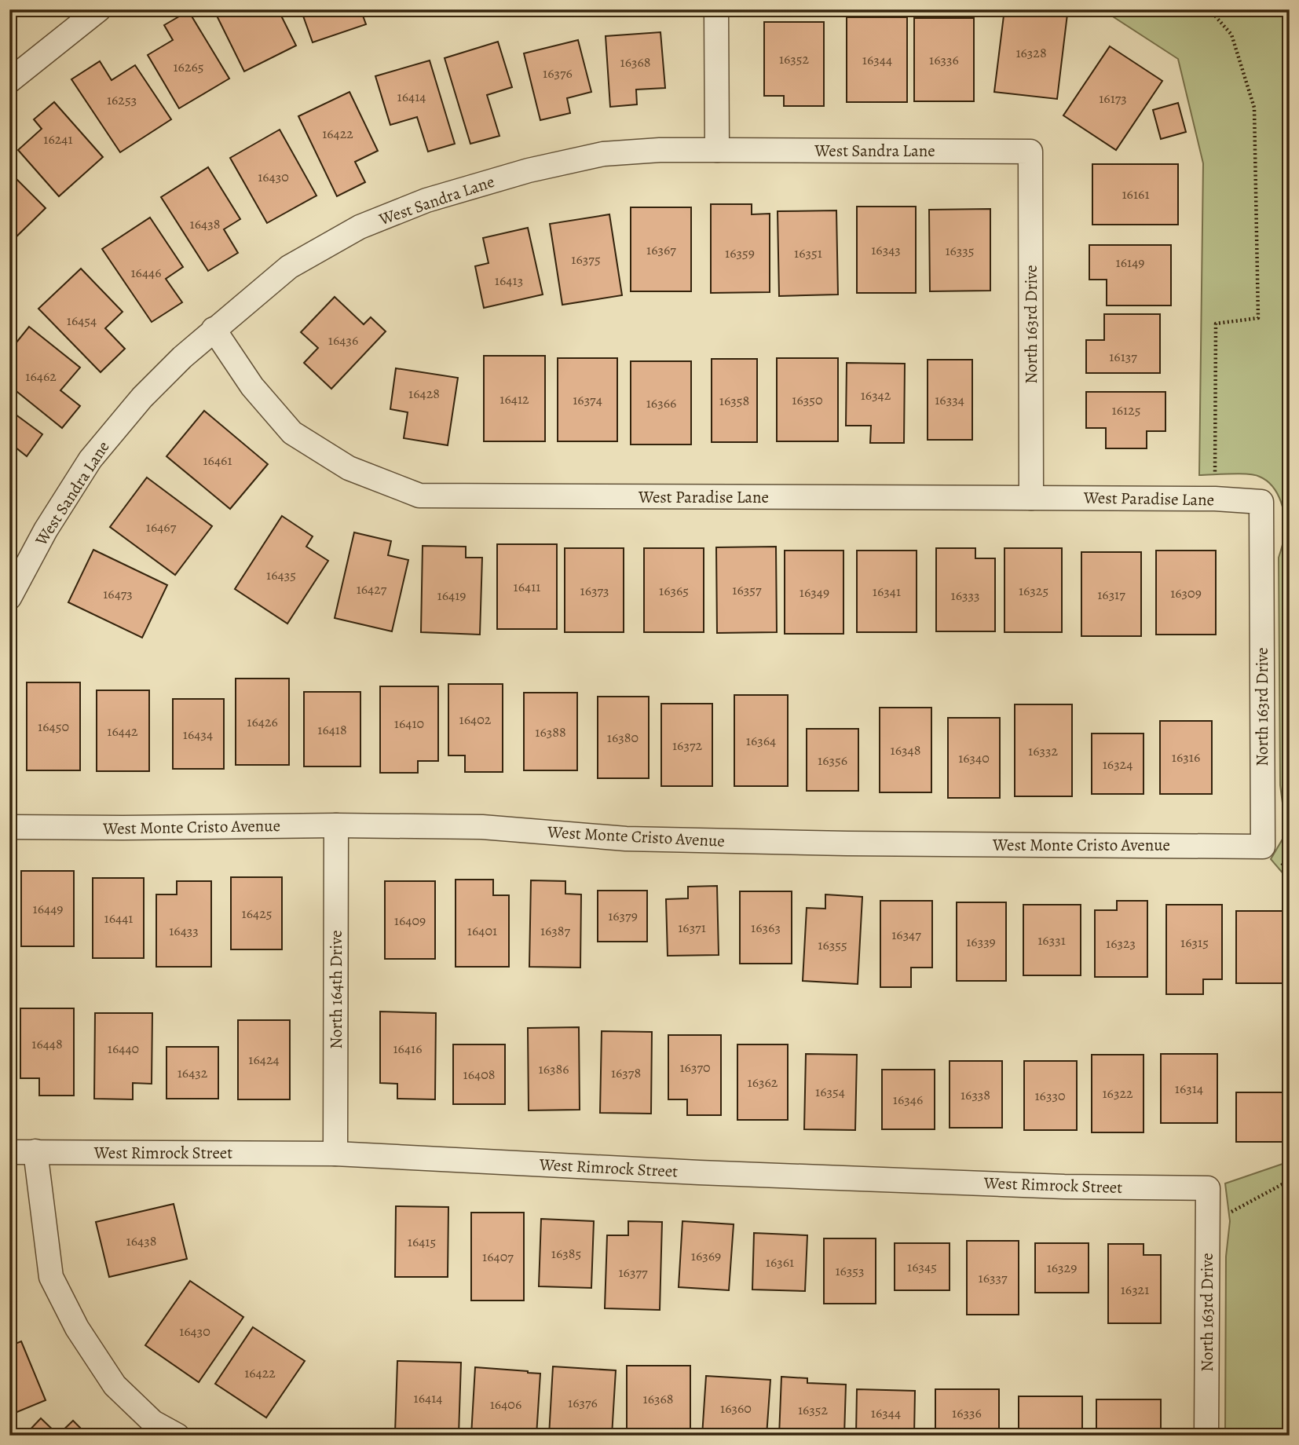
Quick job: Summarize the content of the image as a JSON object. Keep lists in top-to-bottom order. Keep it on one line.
{"streets":{"street":["West Sandra Lane","North 163rd Drive","West Paradise Lane","West Monte Cristo Avenue","North 164th Drive","West Rimrock Street"]},"crossings":[["West Sandra Lane","North 163rd Drive"],["West Sandra Lane","West Paradise Lane"],["North 163rd Drive","West Paradise Lane"],["North 163rd Drive","West Monte Cristo Avenue"],["North 163rd Drive","West Rimrock Street"],["West Monte Cristo Avenue","North 164th Drive"],["North 164th Drive","West Rimrock Street"]],"house_numbers":["16328","16352","16344","16336","16368","16265","16376","16414","16173","16253","16422","16241","16430","16161","16438","16367","16343","16335","16359","16351","16375","16149","16446","16413","16454","16436","16137","16462","16428","16342","16412","16374","16350","16334","16358","16366","16125","16461","16467","16435","16411","16427","16357","16373","16365","16325","16341","16349","16309","16473","16317","16419","16333","16402","16426","16410","16450","16418","16442","16388","16434","16380","16364","16372","16348","16332","16316","16340","16356","16324","16449","16425","16379","16441","16409","16371","16363","16433","16401","16387","16347","16331","16339","16315","16323","16355","16448","16440","16416","16424","16370","16386","16432","16378","16408","16362","16314","16354","16322","16338","16330","16346","16438","16415","16385","16369","16407","16361","16345","16329","16353","16377","16337","16321","16430","16422","16414","16368","16376","16406","16360","16352","16344","16336"]}
